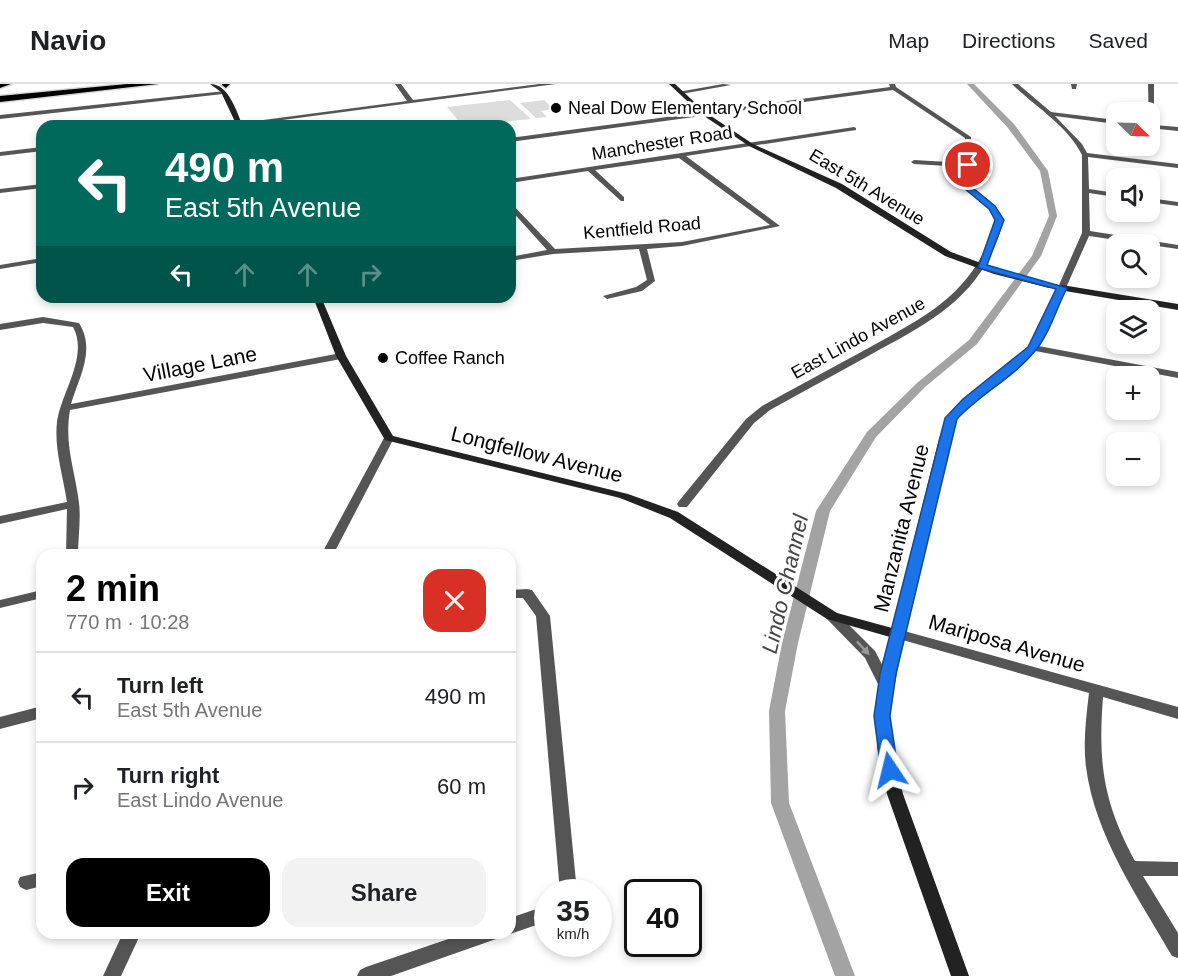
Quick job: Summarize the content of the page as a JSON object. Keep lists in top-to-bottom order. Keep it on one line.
{"streets":{"street":["Manchester Road","East 5th Avenue","Kentfield Road","East Lindo Avenue","Village Lane","Longfellow Avenue","Manzanita Avenue","Mariposa Avenue"]},"crossings":[["Manchester Road","East 5th Avenue"],["Manchester Road","Kentfield Road"],["East 5th Avenue","East Lindo Avenue"],["East 5th Avenue","Manzanita Avenue"],["Longfellow Avenue","Mariposa Avenue"],["Manzanita Avenue","Mariposa Avenue"]],"water":["Lindo Channel"],"places":["Neal Dow Elementary School","Coffee Ranch"],"north":"bottom right","page":{"header":"Navio","nav":["Map","Directions","Saved"],"map_buttons":["+","−"],"turn":["490 m","East 5th Avenue"],"heading":["2 min","770 m · 10:28"],"list":[{"name":"Turn left","note":"East 5th Avenue","value":"490 m"},{"name":"Turn right","note":"East Lindo Avenue","value":"60 m"}],"buttons":["Exit","Share"],"speed":"35 km/h","limit":"40"}}
